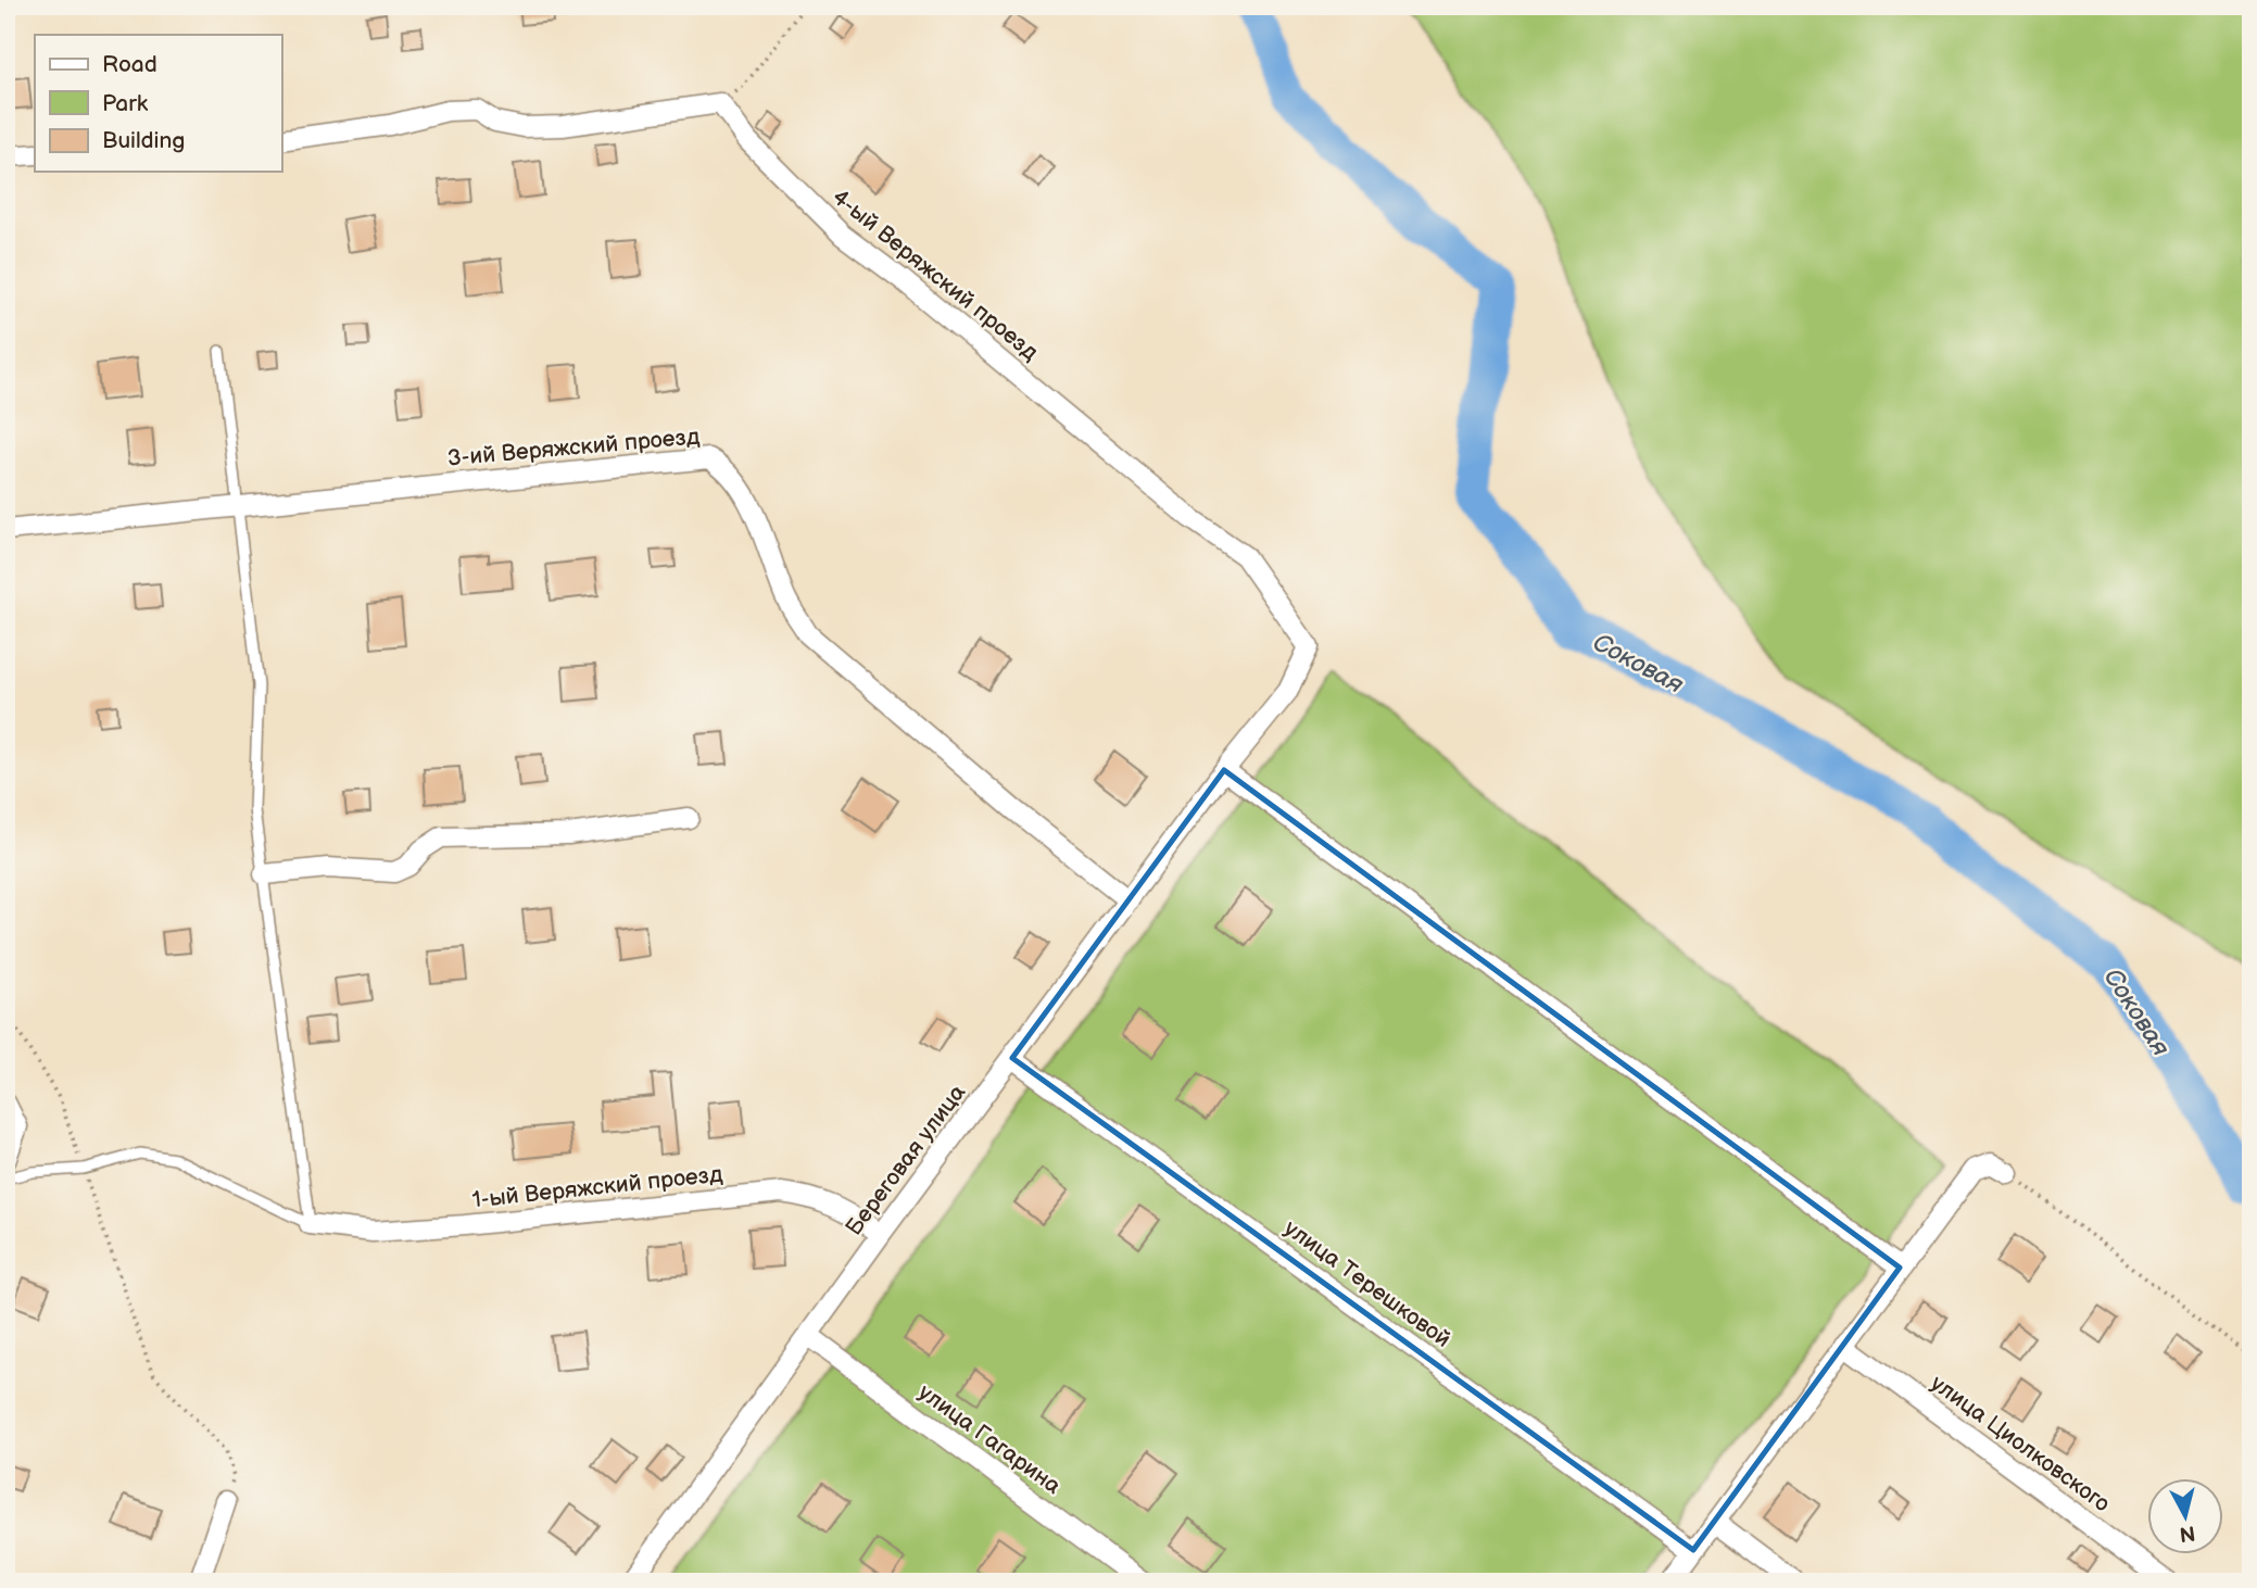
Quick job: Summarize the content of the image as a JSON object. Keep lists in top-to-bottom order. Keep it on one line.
{"streets":{"street":["4-ый Веряжский проезд","3-ий Веряжский проезд","Береговая улица","1-ый Веряжский проезд","улица Терешковой","улица Гагарина","улица Циолковского"]},"crossings":[["4-ый Веряжский проезд","Береговая улица"],["3-ий Веряжский проезд","Береговая улица"],["Береговая улица","1-ый Веряжский проезд"],["Береговая улица","улица Терешковой"],["Береговая улица","улица Гагарина"]],"water":["Соковая"],"legend":["Road","Park","Building"],"north":"bottom"}
